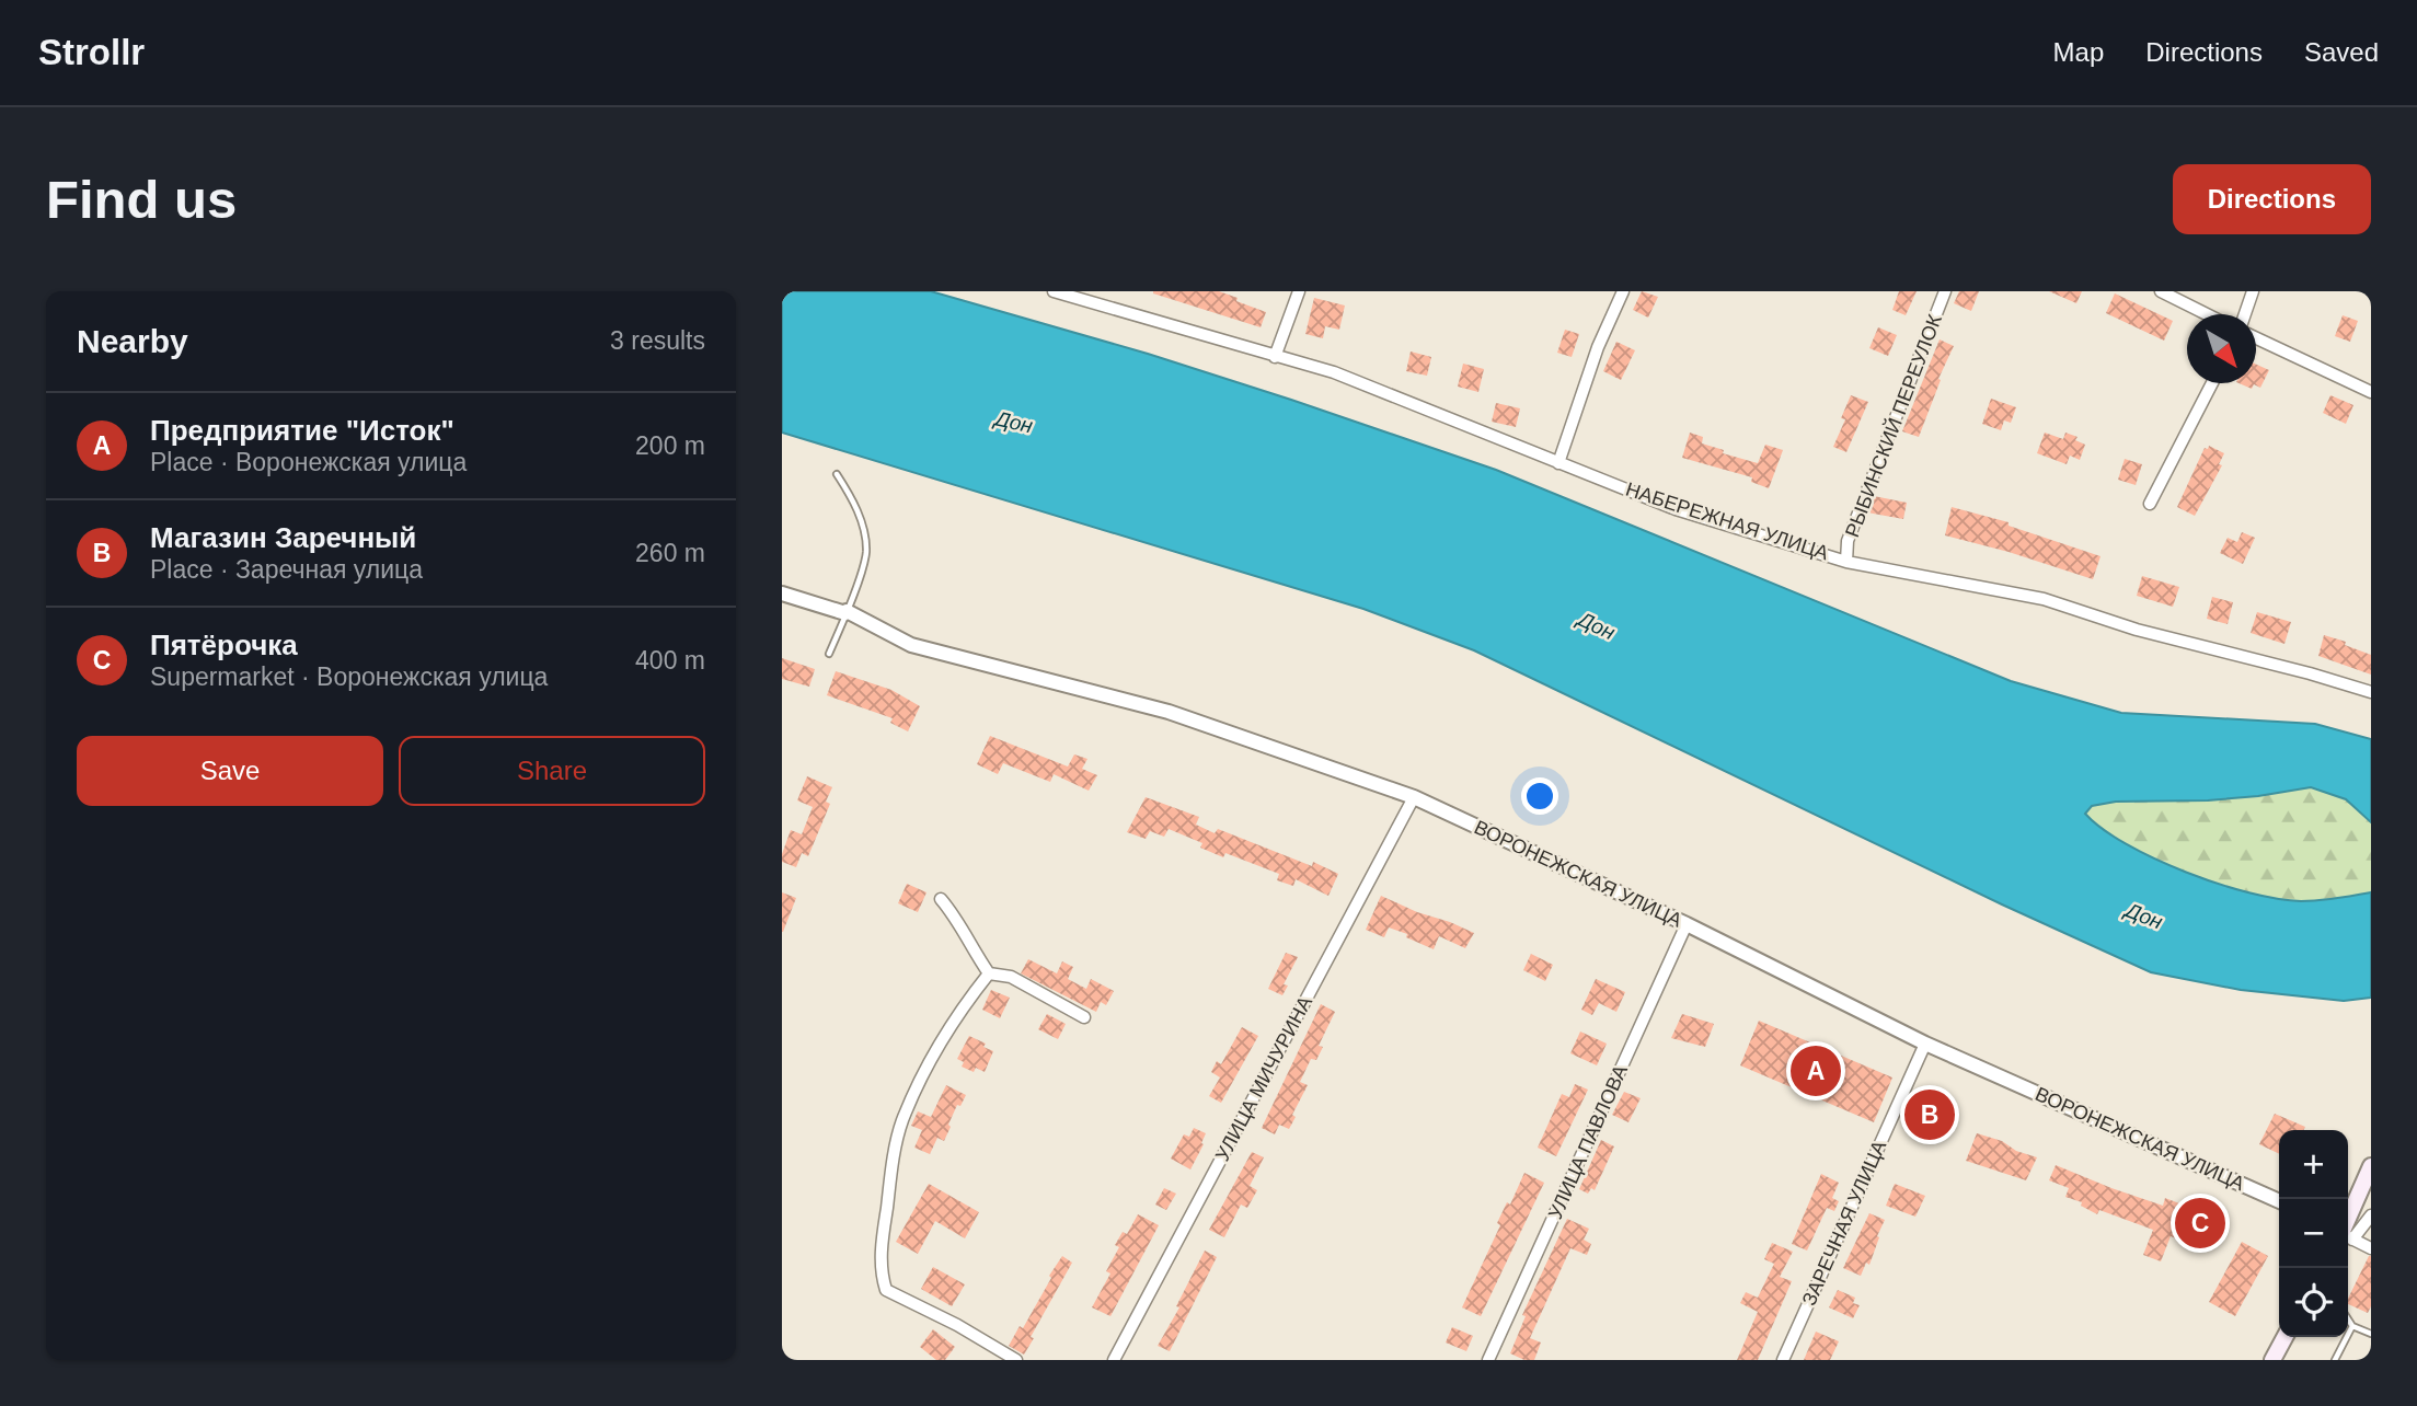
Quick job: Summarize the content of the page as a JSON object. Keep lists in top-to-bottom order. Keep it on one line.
{"streets":{"street":["РЫБИНСКИЙ ПЕРЕУЛОК","НАБЕРЕЖНАЯ УЛИЦА","ВОРОНЕЖСКАЯ УЛИЦА","УЛИЦА МИЧУРИНА","УЛИЦА ПАВЛОВА","ЗАРЕЧНАЯ УЛИЦА"]},"crossings":[["РЫБИНСКИЙ ПЕРЕУЛОК","НАБЕРЕЖНАЯ УЛИЦА"],["ВОРОНЕЖСКАЯ УЛИЦА","УЛИЦА МИЧУРИНА"],["ВОРОНЕЖСКАЯ УЛИЦА","УЛИЦА ПАВЛОВА"],["ВОРОНЕЖСКАЯ УЛИЦА","ЗАРЕЧНАЯ УЛИЦА"]],"water":["Дон"],"north":"bottom right","page":{"header":"Strollr","nav":["Map","Directions","Saved"],"buttons":["Directions",["Save","Share"]],"title":"Find us","heading":["Nearby","3 results"],"list":[{"mark":"A","name":"Предприятие \"Исток\"","note":"Place · Воронежская улица","value":"200 m"},{"mark":"B","name":"Магазин Заречный","note":"Place · Заречная улица","value":"260 m"},{"mark":"C","name":"Пятёрочка","note":"Supermarket · Воронежская улица","value":"400 m"}],"pins":["A","B","C"],"map_buttons":["+","−"]}}
